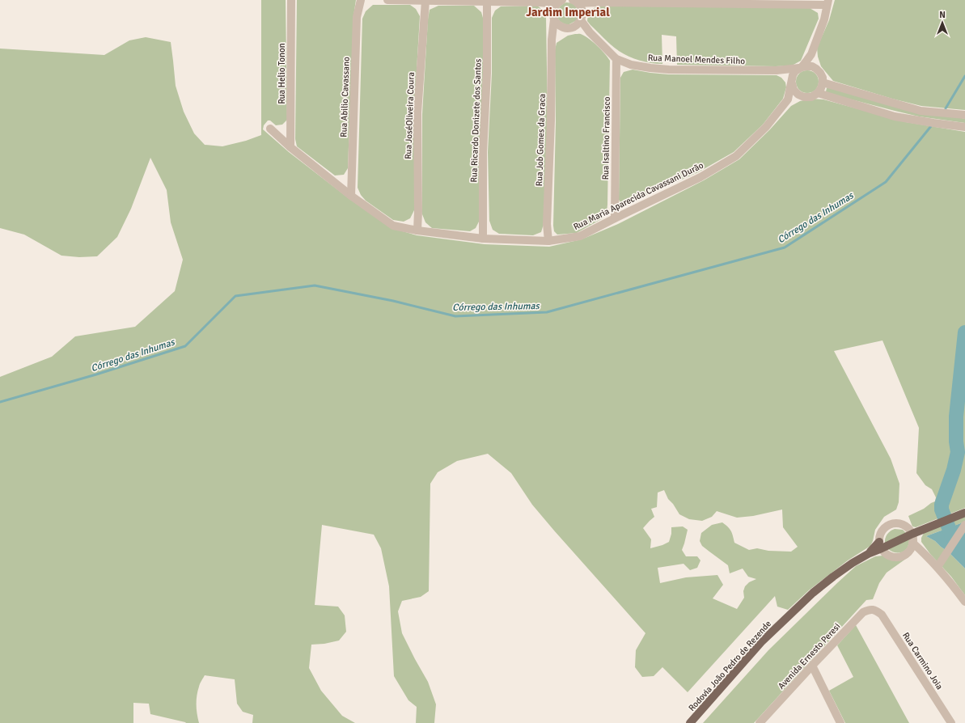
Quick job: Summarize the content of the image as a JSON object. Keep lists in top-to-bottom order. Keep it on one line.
{"streets":{"main road":["Rodovia João Pedro de Rezende"],"street":["Rua Manoel Mendes Filho","Rua Helio Tonon","Rua Abilio Cavassano","Rua JoséOliveira Coura","Rua Ricardo Donizete dos Santos","Rua Isaltino Francisco","Rua Job Gomes da Graca","Rua Maria Aparecida Cavassani Durão","Avenida Ernesto Peresi","Rua Carmino Joia"]},"crossings":[["Rua Manoel Mendes Filho","Rua Isaltino Francisco"],["Rua Manoel Mendes Filho","Rua Maria Aparecida Cavassani Durão"],["Rua Helio Tonon","Rua Maria Aparecida Cavassani Durão"],["Rua Abilio Cavassano","Rua Maria Aparecida Cavassani Durão"],["Rua JoséOliveira Coura","Rua Maria Aparecida Cavassani Durão"],["Rua Ricardo Donizete dos Santos","Rua Maria Aparecida Cavassani Durão"],["Rua Isaltino Francisco","Rua Maria Aparecida Cavassani Durão"],["Rua Job Gomes da Graca","Rua Maria Aparecida Cavassani Durão"],["Avenida Ernesto Peresi","Rua Carmino Joia"]],"districts":["Jardim Imperial"],"water":["Córrego das Inhumas"],"north":"top"}
